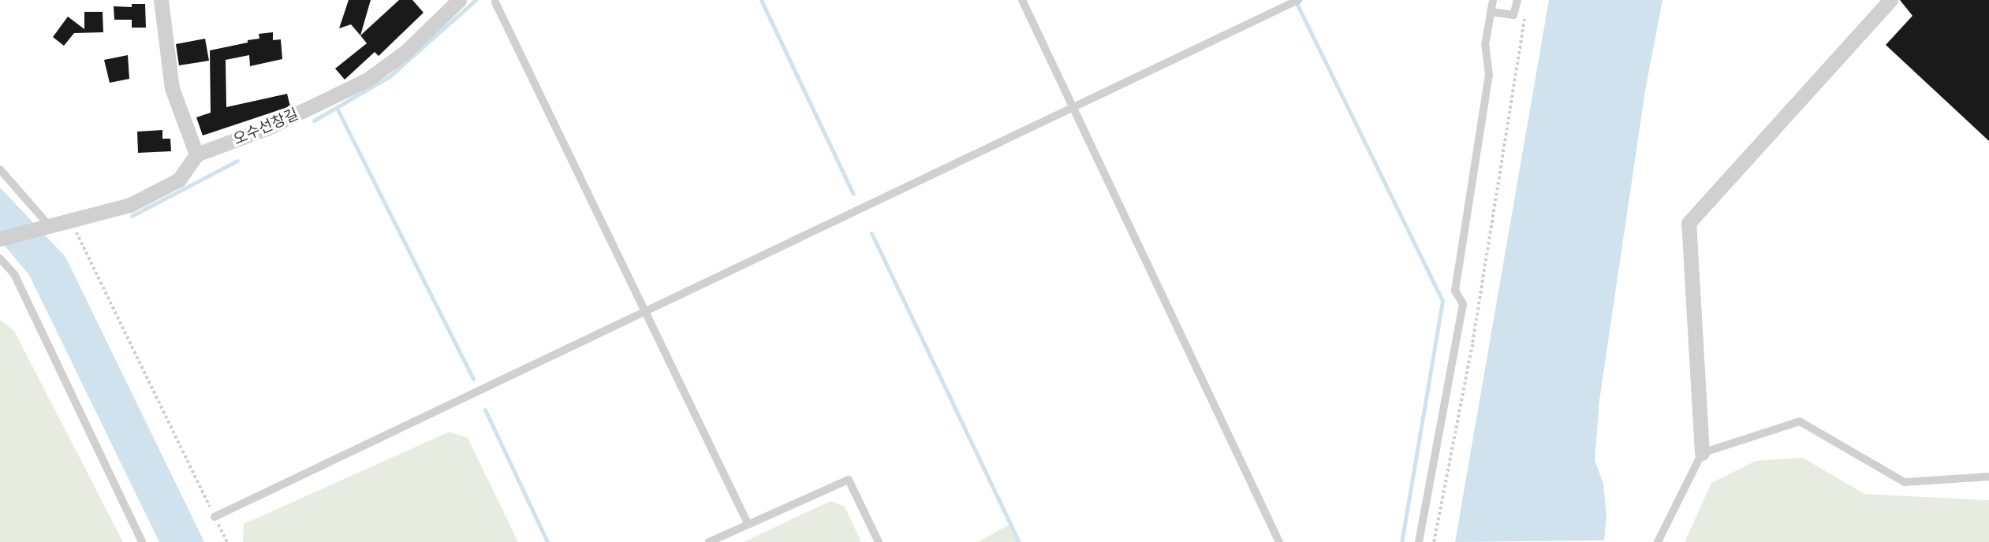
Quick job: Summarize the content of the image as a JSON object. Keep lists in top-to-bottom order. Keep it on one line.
{"streets":{"street":["오수선창길"]}}
